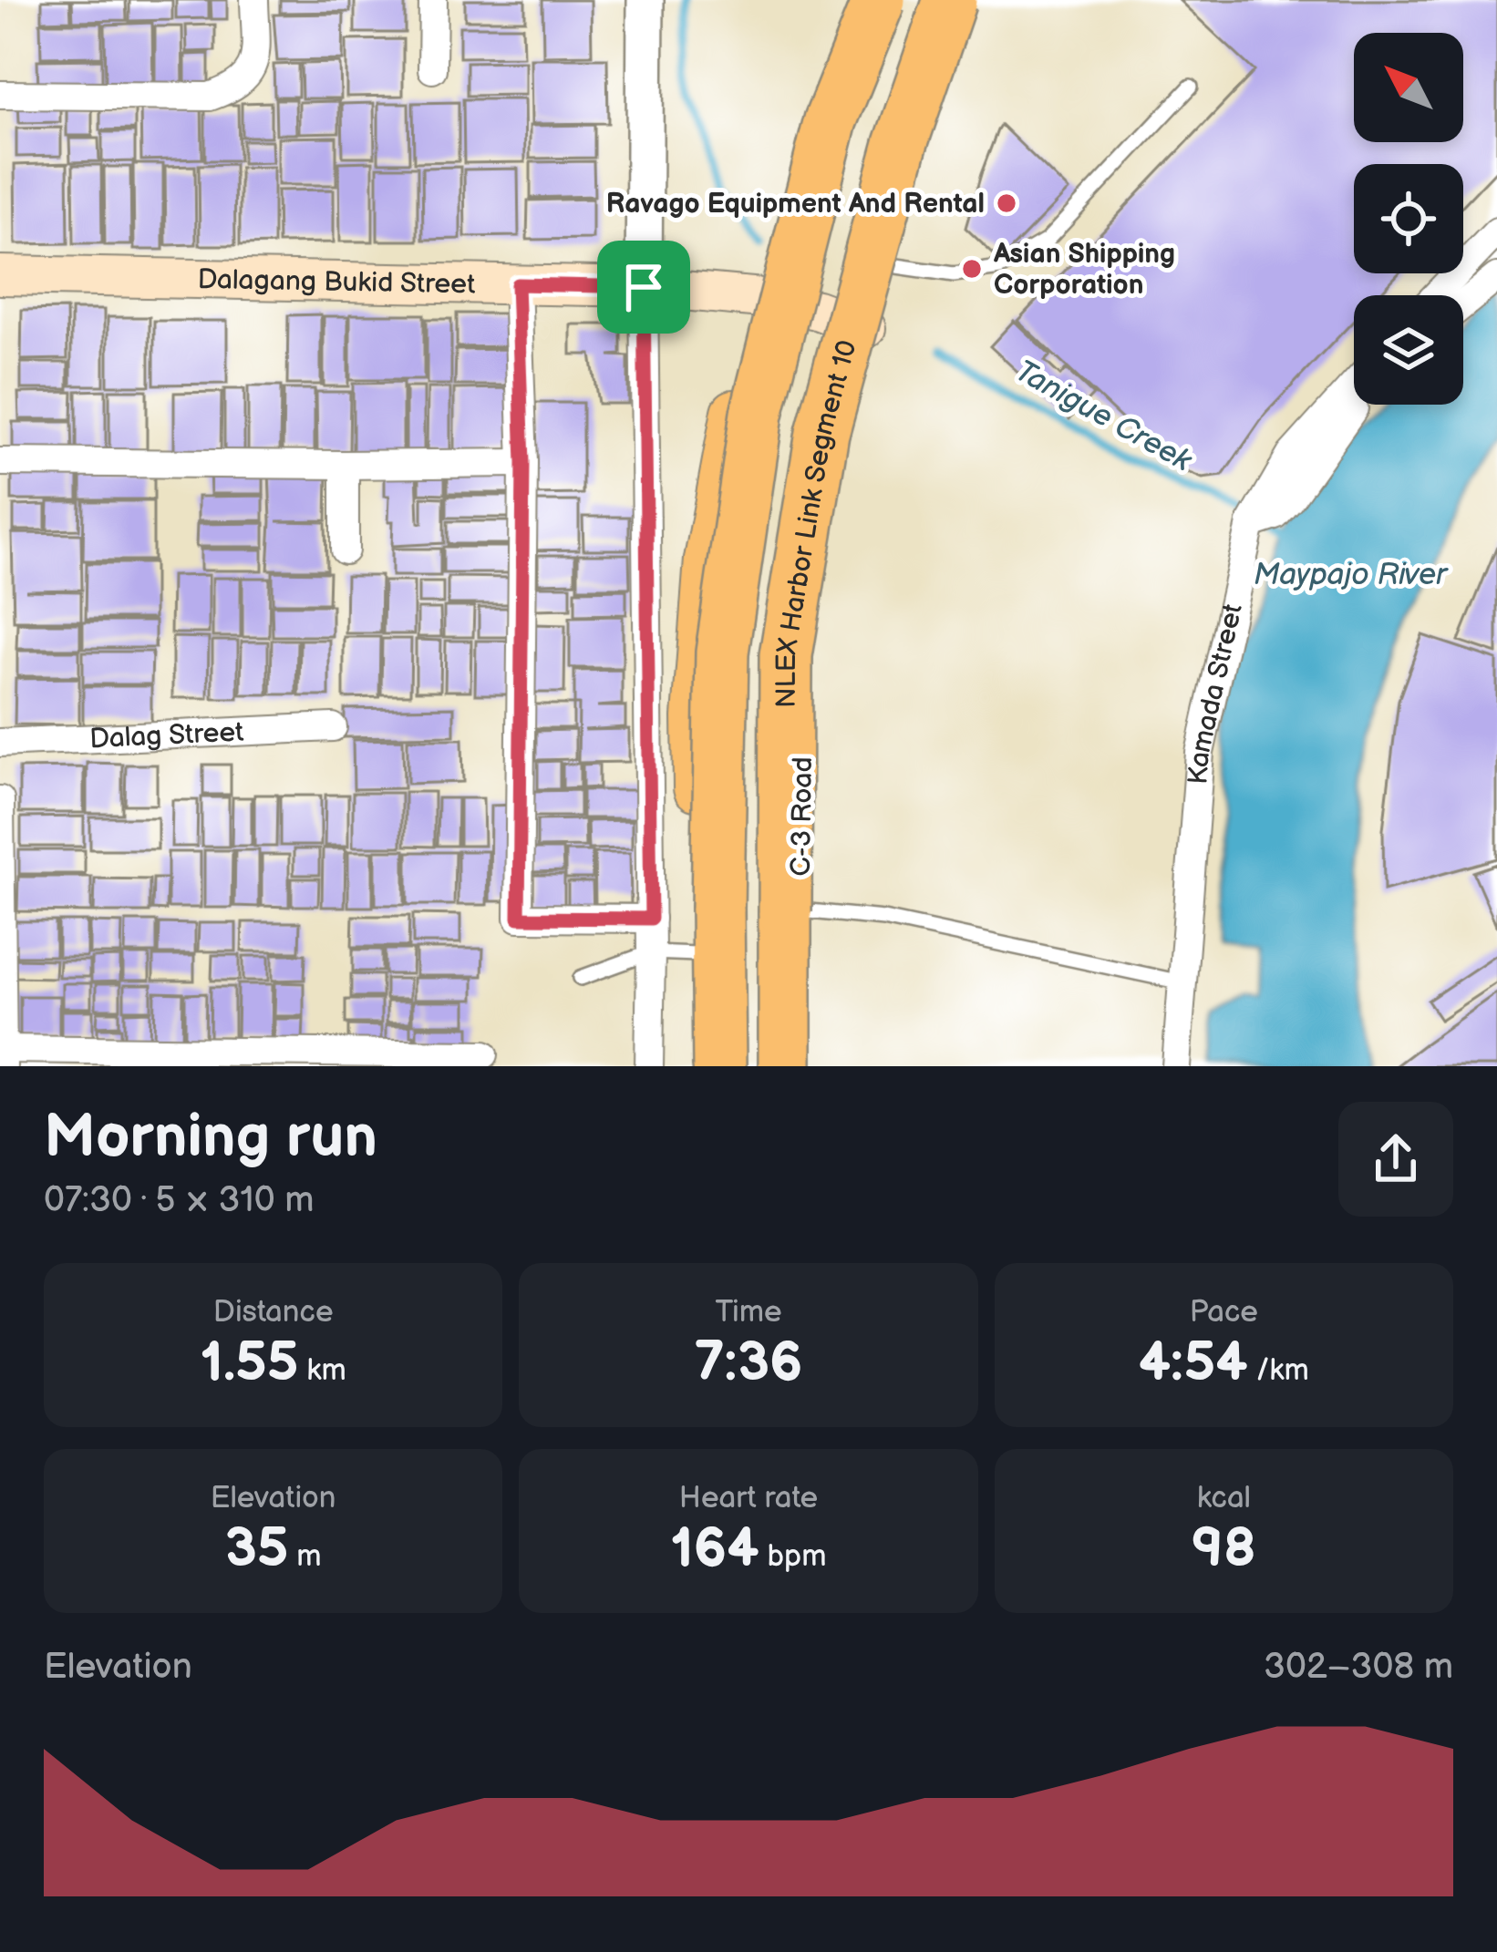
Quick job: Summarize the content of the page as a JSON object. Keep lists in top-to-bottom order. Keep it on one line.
{"streets":{"highway":["NLEX Harbor Link Segment 10"],"main road":["Dalagang Bukid Street","C-3 Road"],"street":["Kamada Street","Dalag Street"]},"crossings":[["Dalagang Bukid Street","C-3 Road"]],"water":["Tanigue Creek","Maypajo River"],"places":["Ravago Equipment And Rental","Asian Shipping Corporation"],"north":"top left","page":{"heading":["Morning run","07:30 · 5 × 310 m"],"stats":[["Distance","1.55 km"],["Time","7:36"],["Pace","4:54 /km"],["Elevation","35 m"],["Heart rate","164 bpm"],["kcal","98"]],"chart":["Elevation","302–308 m"]}}
